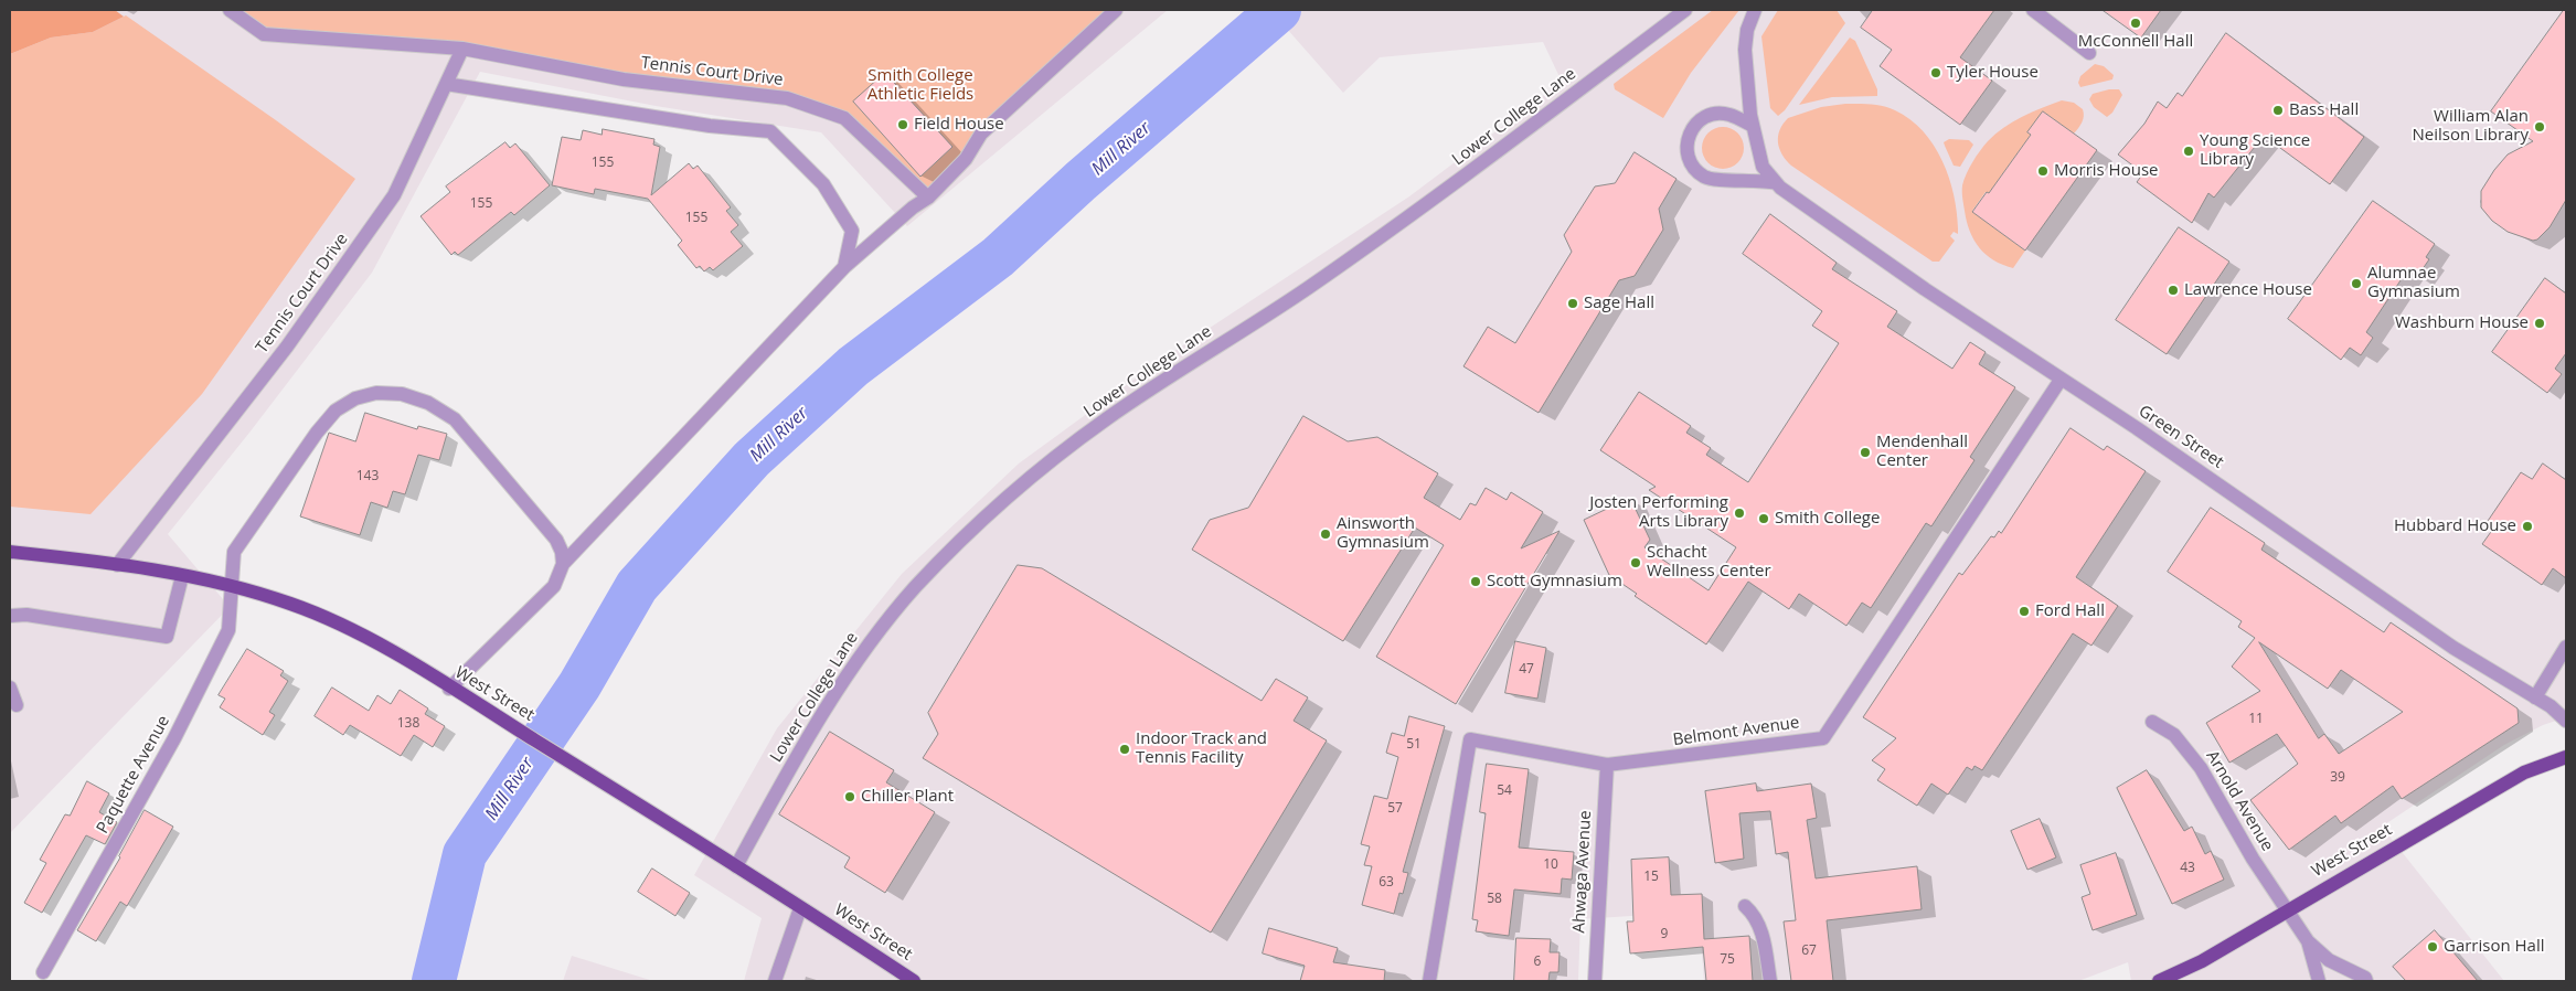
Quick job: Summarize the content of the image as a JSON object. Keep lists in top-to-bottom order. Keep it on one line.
{"streets":{"main road":["West Street"],"street":["Tennis Court Drive","Lower College Lane","Green Street","Belmont Avenue","Paquette Avenue","Arnold Avenue","Ahwaga Avenue"]},"crossings":[["Tennis Court Drive","West Street"],["Lower College Lane","West Street"],["Green Street","Belmont Avenue"],["West Street","Paquette Avenue"],["West Street","Arnold Avenue"],["Belmont Avenue","Ahwaga Avenue"]],"water":["Mill River"],"parks":["Smith College Athletic Fields"],"places":["McConnell Hall","Tyler House","Bass Hall","Field House","William Alan Neilson Library","Young Science Library","Morris House","Alumnae Gymnasium","Lawrence House","Sage Hall","Washburn House","Mendenhall Center","Josten Performing Arts Library","Smith College","Hubbard House","Ainsworth Gymnasium","Schacht Wellness Center","Scott Gymnasium","Ford Hall","Indoor Track and Tennis Facility","Chiller Plant","Garrison Hall"],"house_numbers":["155","155","155","143","47","11","138","51","39","54","57","10","43","15","63","58","9","67","75","6"]}
